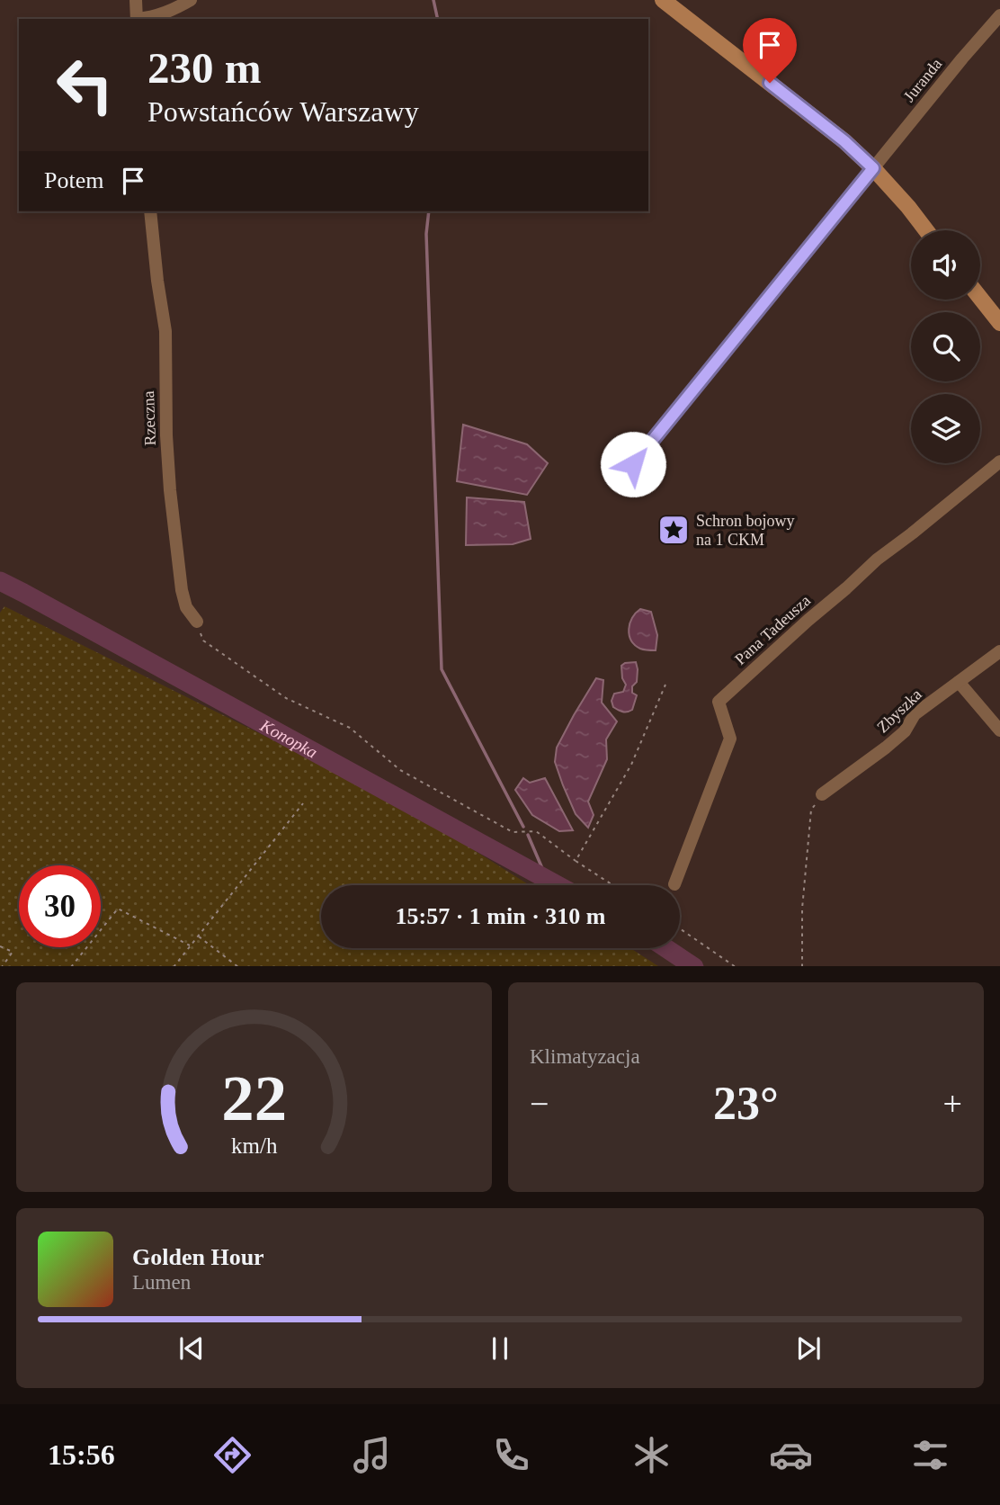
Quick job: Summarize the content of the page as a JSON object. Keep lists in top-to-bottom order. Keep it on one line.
{"streets":{"street":["Juranda","Rzeczna","Pana Tadeusza","Zbyszka"]},"water":["Konopka"],"places":{"place":["Schron bojowy na 1 CKM"]},"page":{"turn":["230 m","Powstańców Warszawy"],"then":"Potem","limit":"30","trip":"15:57 · 1 min · 310 m","tile":"Klimatyzacja","heat":["−","23°","+"],"song":["Golden Hour","Lumen"],"tabs":"15:56","gauge":["22","km/h"]}}
